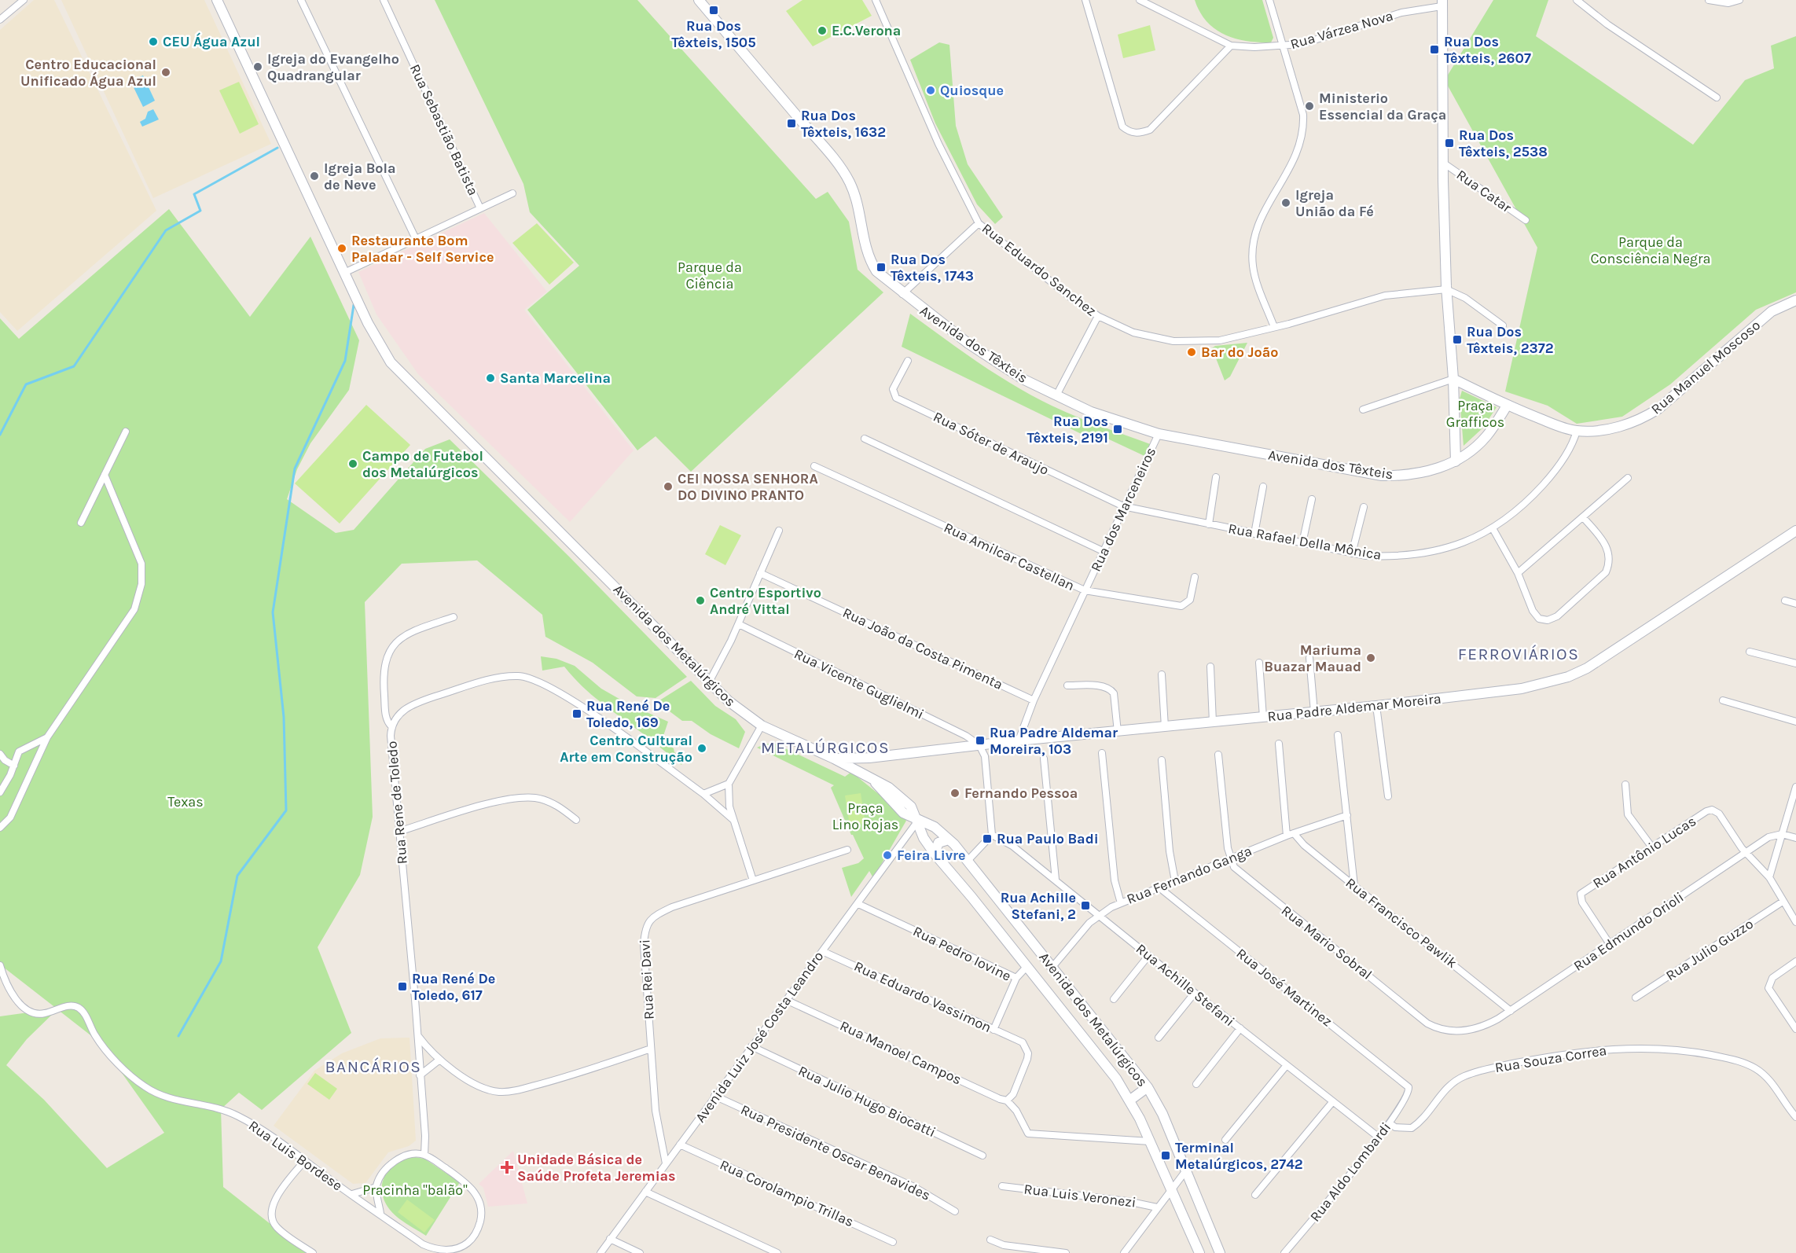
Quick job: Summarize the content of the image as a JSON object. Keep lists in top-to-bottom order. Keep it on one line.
{"streets":{"main road":["Avenida dos Têxteis","Rua Manuel Moscoso","Avenida dos Metalúrgicos","Rua Padre Aldemar Moreira"],"street":["Rua Várzea Nova","Rua Sebastião Batista","Rua Catar","Rua Eduardo Sanchez","Rua Sóter de Araujo","Rua dos Marceneiros","Rua Rafael Della Mônica","Rua Amilcar Castellan","Rua João da Costa Pimenta","Rua Vicente Guglielmi","Rua Rene de Toledo","Rua Antônio Lucas","Rua Fernando Ganga","Rua Francisco Pawlik","Rua Edmundo Orioli","Rua Mario Sobral","Rua Julio Guzzo","Rua Pedro Iovine","Rua Rei Davi","Rua Achille Stefani","Rua José Martinez","Rua Eduardo Vassimon","Avenida Luiz José Costa Leandro","Rua Manoel Campos","Rua Souza Correa","Rua Julio Hugo Biocatti","Rua Presidente Oscar Benavides","Rua Luis Bordese","Rua Aldo Lombardi","Rua Corolampio Trillas","Rua Luis Veronezi"]},"crossings":[["Avenida dos Têxteis","Rua Manuel Moscoso"],["Avenida dos Têxteis","Rua dos Marceneiros"],["Rua Manuel Moscoso","Rua Rafael Della Mônica"],["Rua Sóter de Araujo","Rua dos Marceneiros"],["Rua Sóter de Araujo","Rua Rafael Della Mônica"],["Rua dos Marceneiros","Rua Rafael Della Mônica"],["Rua dos Marceneiros","Rua Amilcar Castellan"],["Rua dos Marceneiros","Rua João da Costa Pimenta"],["Rua dos Marceneiros","Rua Padre Aldemar Moreira"],["Avenida dos Metalúrgicos","Rua Padre Aldemar Moreira"],["Avenida dos Metalúrgicos","Rua Fernando Ganga"],["Avenida dos Metalúrgicos","Avenida Luiz José Costa Leandro"],["Rua Vicente Guglielmi","Rua Padre Aldemar Moreira"],["Rua Rene de Toledo","Rua Luis Bordese"],["Rua Antônio Lucas","Rua Edmundo Orioli"],["Rua Fernando Ganga","Rua Francisco Pawlik"],["Rua Fernando Ganga","Rua Mario Sobral"],["Rua Fernando Ganga","Rua Achille Stefani"],["Rua Fernando Ganga","Rua José Martinez"],["Rua Francisco Pawlik","Rua Edmundo Orioli"],["Rua Edmundo Orioli","Rua Mario Sobral"],["Rua Pedro Iovine","Rua Eduardo Vassimon"],["Rua Pedro Iovine","Avenida Luiz José Costa Leandro"],["Rua Rei Davi","Avenida Luiz José Costa Leandro"],["Rua Achille Stefani","Rua Aldo Lombardi"],["Rua José Martinez","Rua Aldo Lombardi"],["Rua Eduardo Vassimon","Avenida Luiz José Costa Leandro"],["Rua Eduardo Vassimon","Rua Manoel Campos"],["Avenida Luiz José Costa Leandro","Rua Manoel Campos"],["Avenida Luiz José Costa Leandro","Rua Julio Hugo Biocatti"],["Avenida Luiz José Costa Leandro","Rua Presidente Oscar Benavides"],["Avenida Luiz José Costa Leandro","Rua Corolampio Trillas"],["Rua Souza Correa","Rua Aldo Lombardi"]],"districts":["FERROVIÁRIOS","METALÚRGICOS","BANCÁRIOS"],"parks":["Parque da Consciência Negra","Parque da Ciência","Praça Grafficos","Texas","Praça Lino Rojas","Pracinha \"balão\""],"places":{"transit":["Rua Dos Têxteis, 1505","Rua Dos Têxteis, 2607","Rua Dos Têxteis, 1632","Rua Dos Têxteis, 2538","Rua Dos Têxteis, 1743","Rua Dos Têxteis, 2372","Rua Dos Têxteis, 2191","Rua René De Toledo, 169","Rua Padre Aldemar Moreira, 103","Rua Paulo Badi","Rua Achille Stefani, 2","Rua René De Toledo, 617","Terminal Metalúrgicos, 2742"],"other":["E.C.Verona","CEU Água Azul","Igreja do Evangelho Quadrangular","Centro Educacional Unificado Água Azul","Quiosque","Ministerio Essencial da Graça","Igreja Bola de Neve","Igreja União da Fé","Restaurante Bom Paladar - Self Service","Bar do João","Santa Marcelina","Campo de Futebol dos Metalúrgicos","CEI NOSSA SENHORA DO DIVINO PRANTO","Centro Esportivo André Vittal","Mariuma Buazar Mauad","Centro Cultural Arte em Construção","Fernando Pessoa","Feira Livre"],"health":["Unidade Básica de Saúde Profeta Jeremias"]}}
